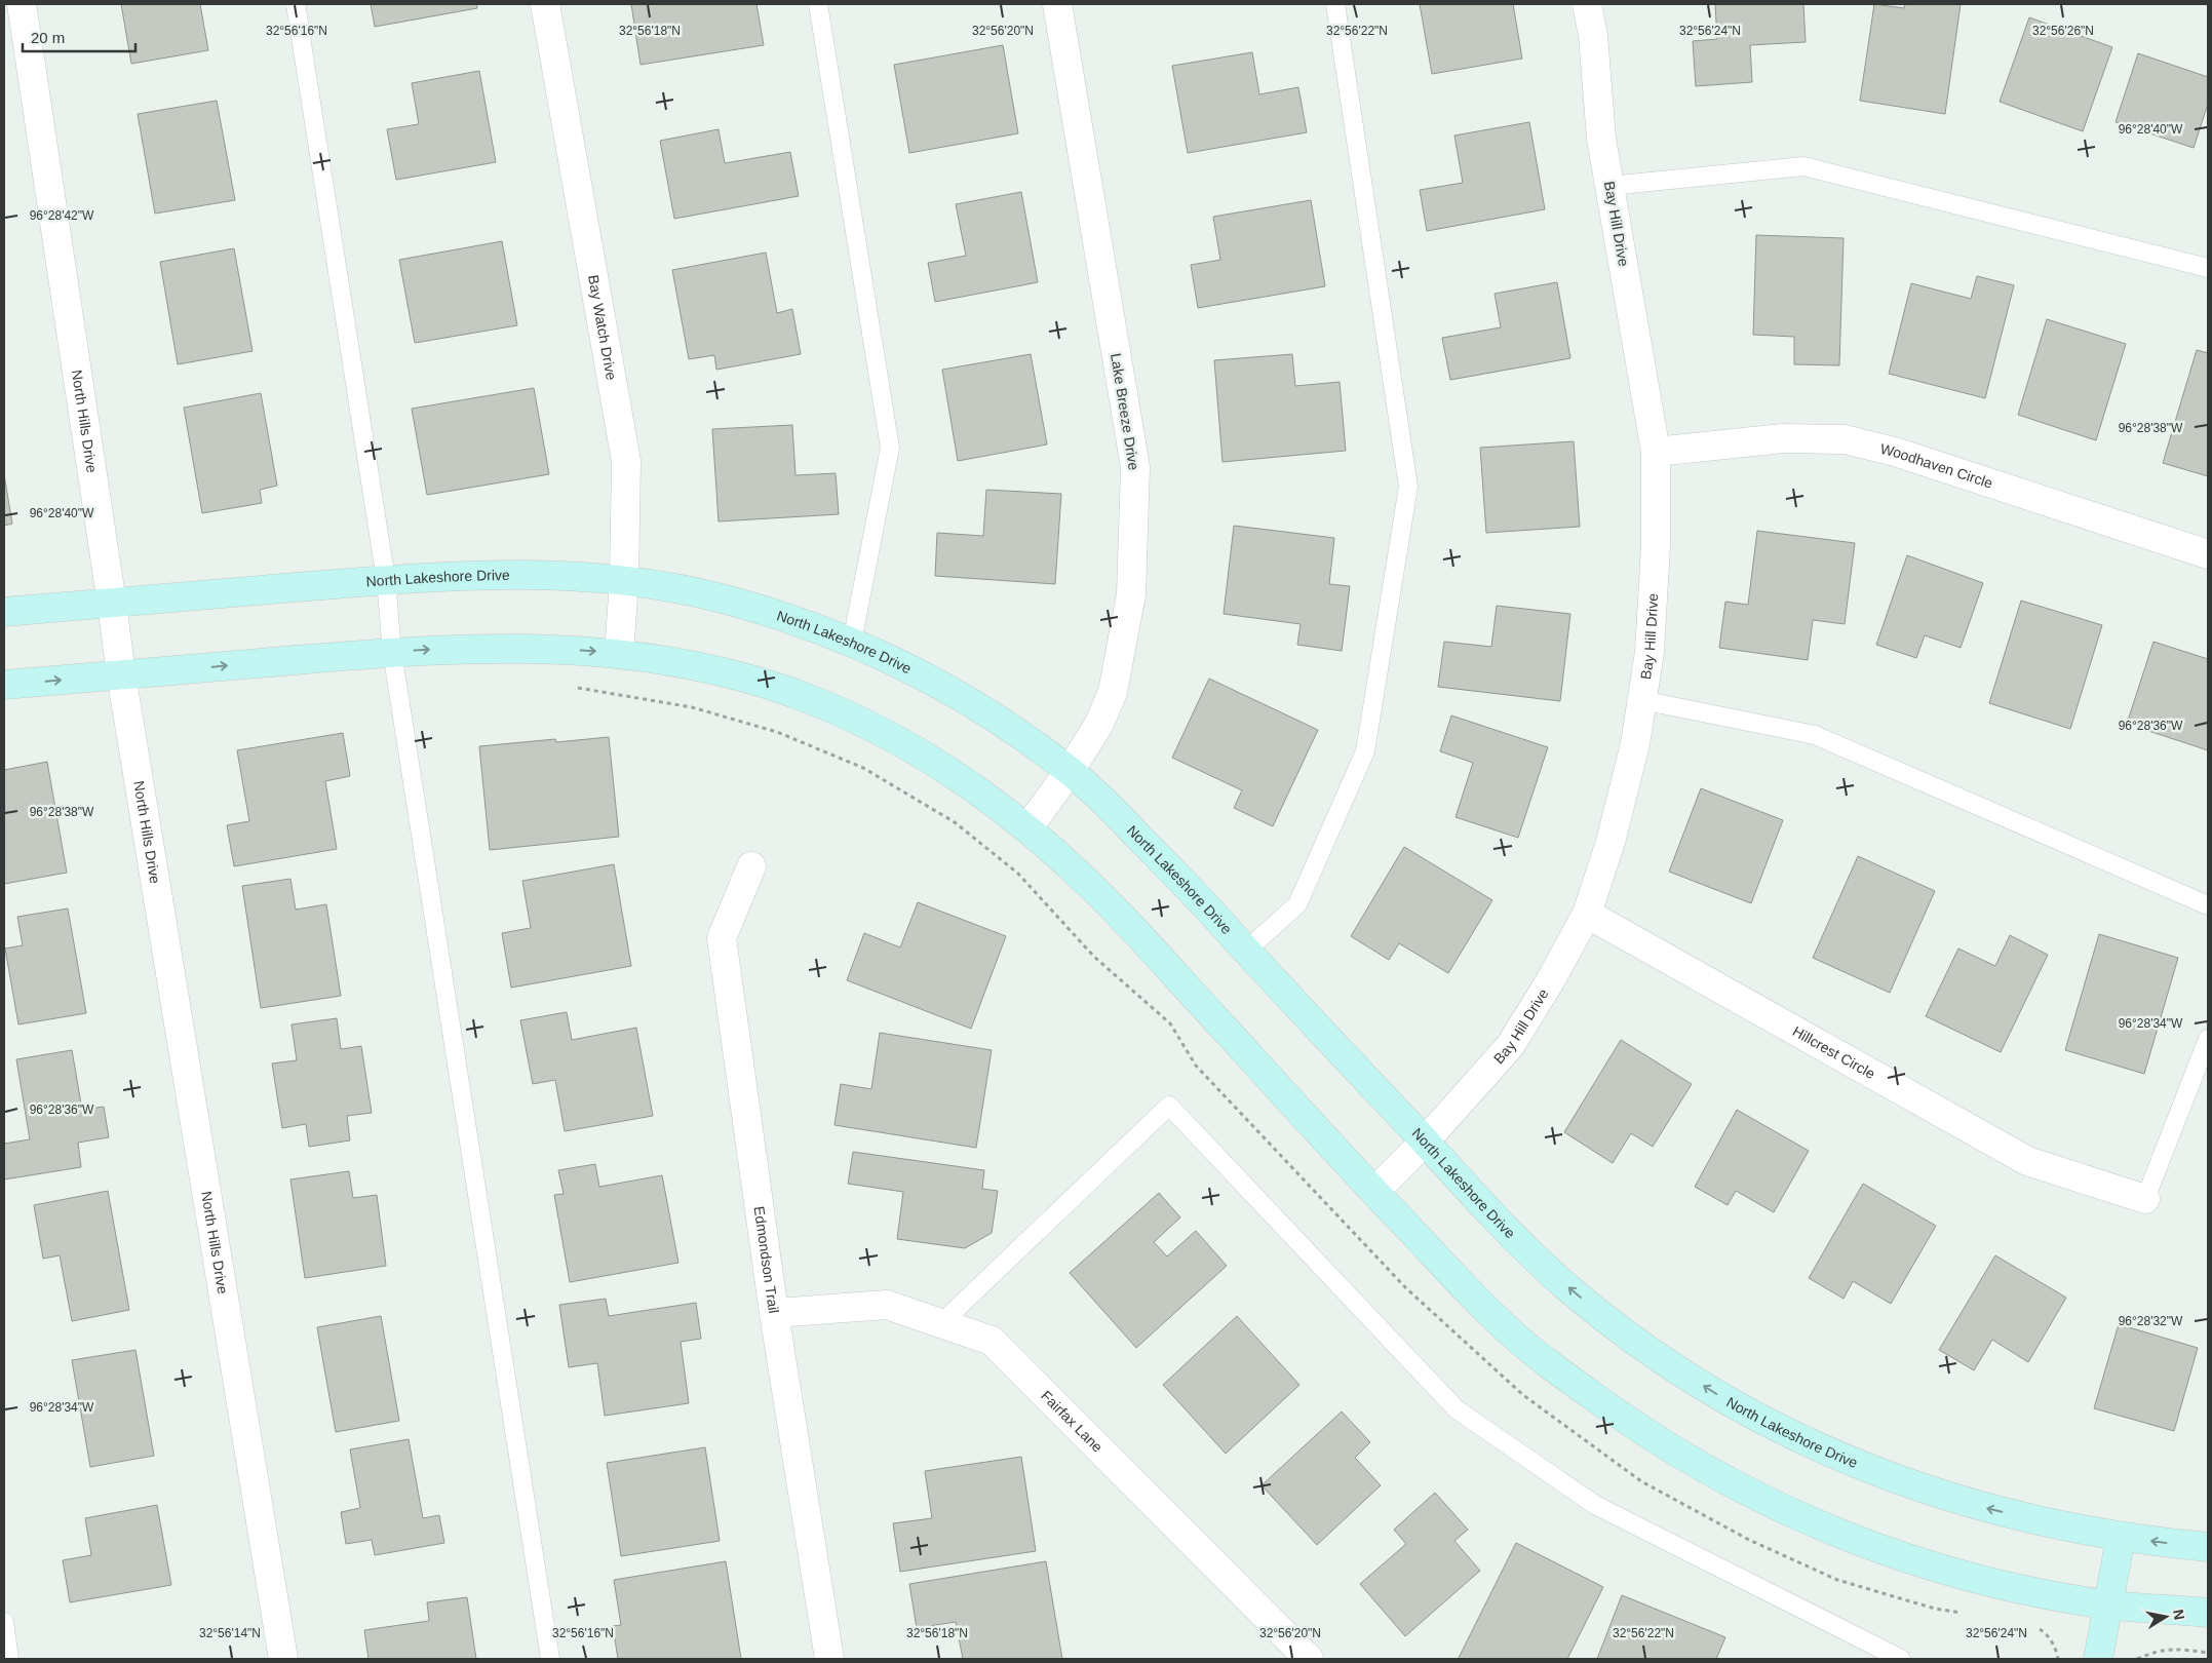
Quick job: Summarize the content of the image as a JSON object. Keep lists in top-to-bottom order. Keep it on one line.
{"streets":{"main road":["North Lakeshore Drive"],"street":["Bay Hill Drive","Bay Watch Drive","Lake Breeze Drive","North Hills Drive","Woodhaven Circle","Hillcrest Circle","Edmondson Trail","Fairfax Lane"]},"crossings":[["Bay Hill Drive","Woodhaven Circle"],["Bay Hill Drive","North Lakeshore Drive"],["Bay Hill Drive","Hillcrest Circle"],["Bay Watch Drive","North Lakeshore Drive"],["Lake Breeze Drive","North Lakeshore Drive"],["North Hills Drive","North Lakeshore Drive"],["Edmondson Trail","Fairfax Lane"]],"scale_bar":"20 m","north":"right","coordinates":["32°56'16\"N","32°56'18\"N","32°56'20\"N","32°56'22\"N","32°56'24\"N","32°56'26\"N","96°28'40\"W","96°28'42\"W","96°28'38\"W","96°28'36\"W","96°28'34\"W","96°28'32\"W","32°56'14\"N"]}
